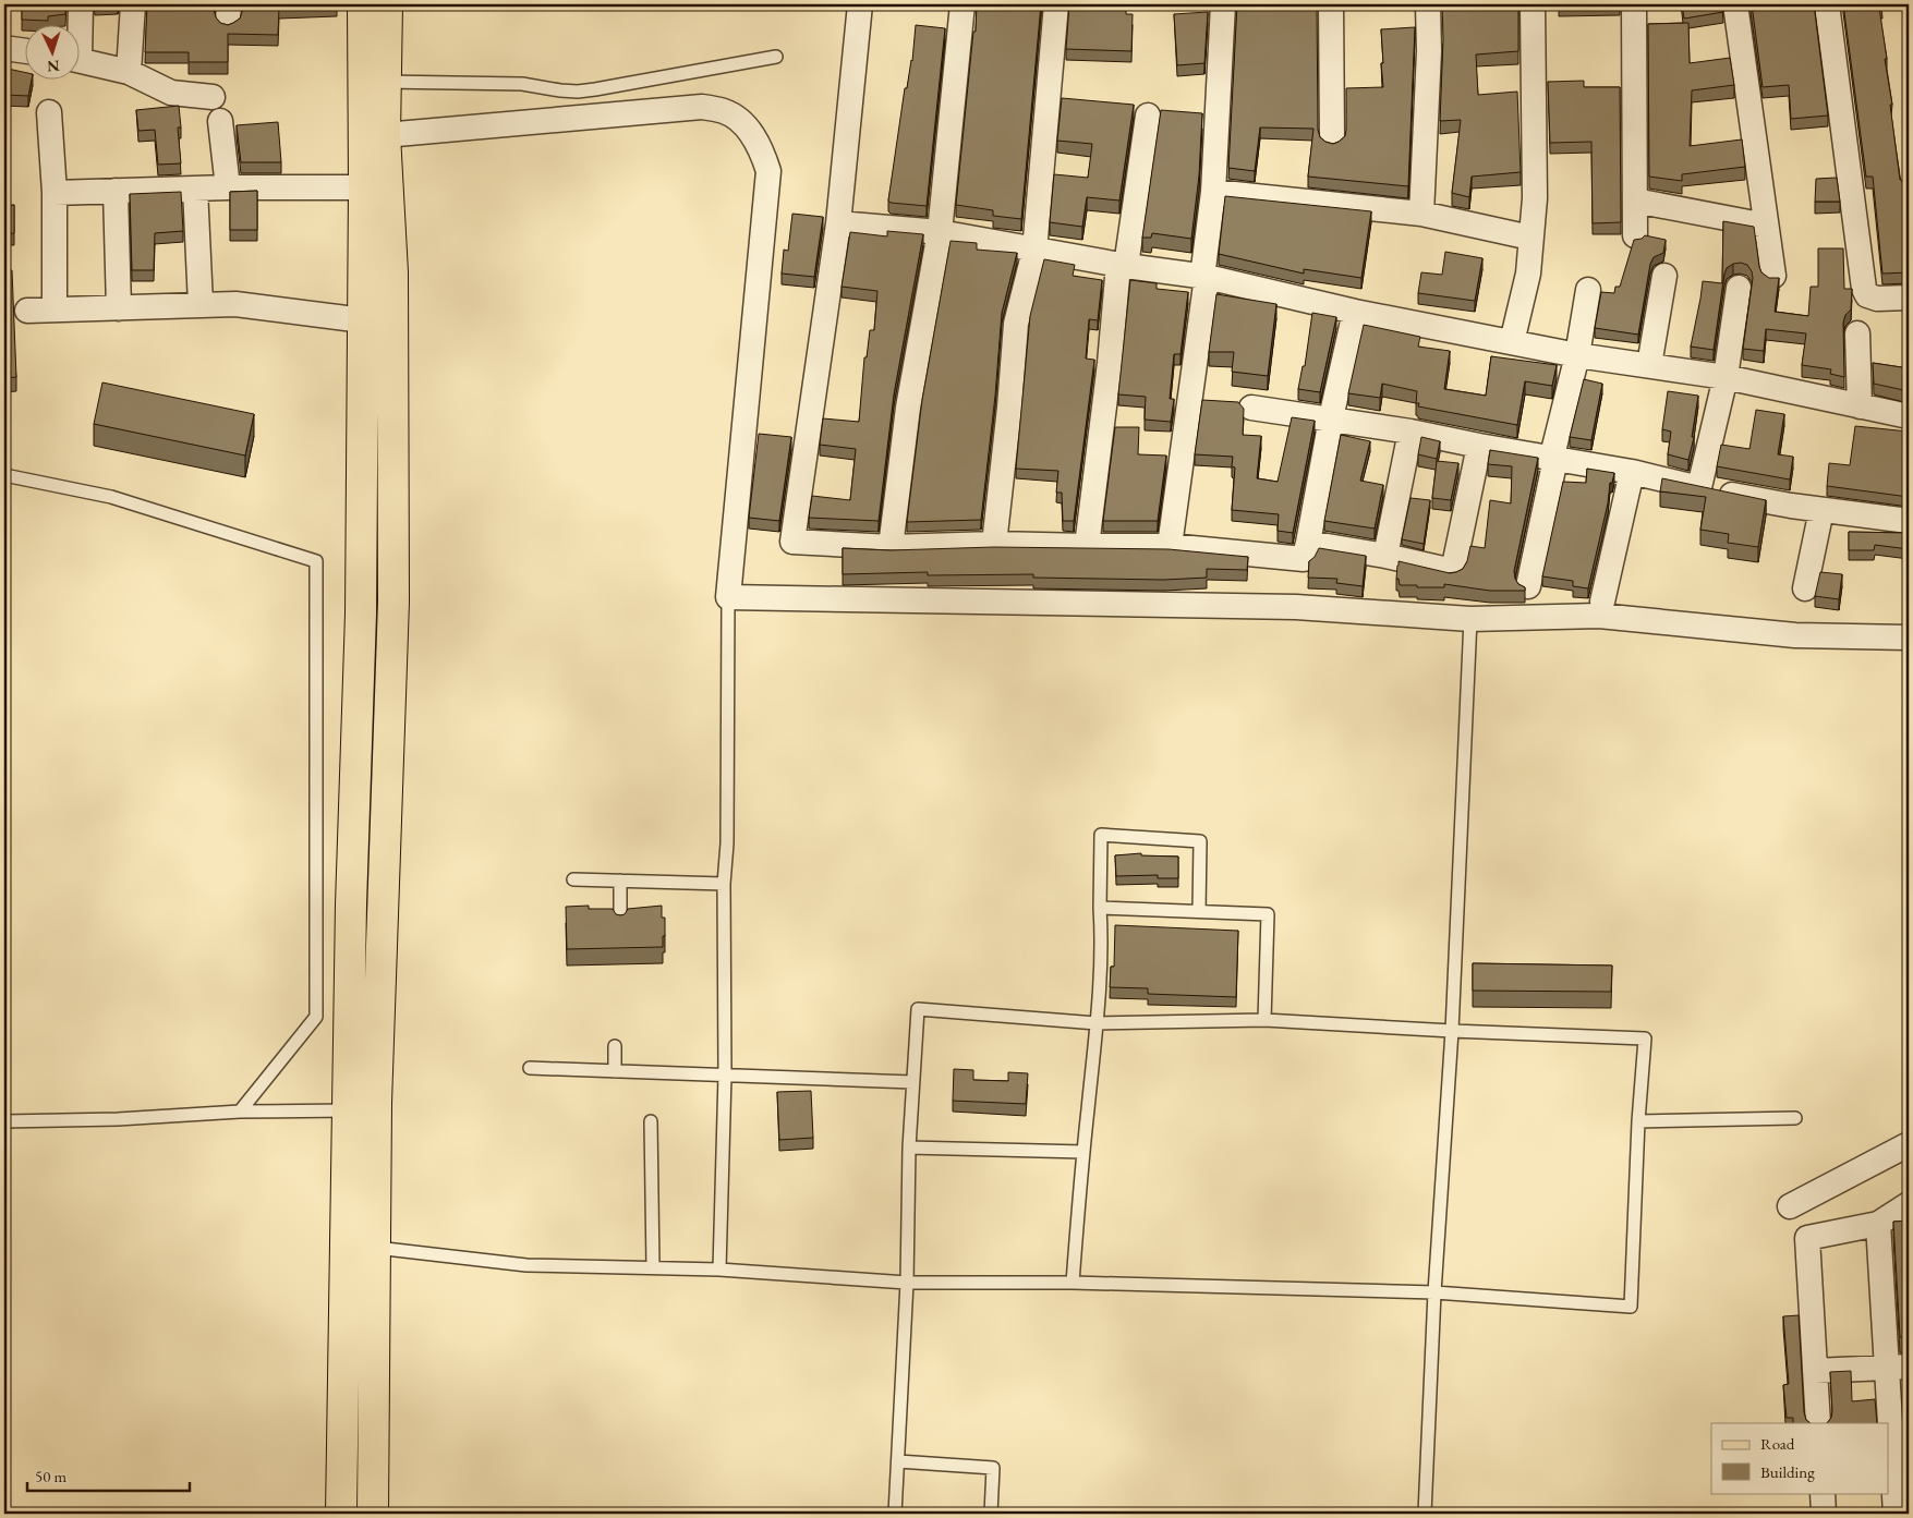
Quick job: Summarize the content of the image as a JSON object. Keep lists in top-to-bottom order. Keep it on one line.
{"legend":["Road","Building"],"scale_bar":"50 m","north":"bottom"}
